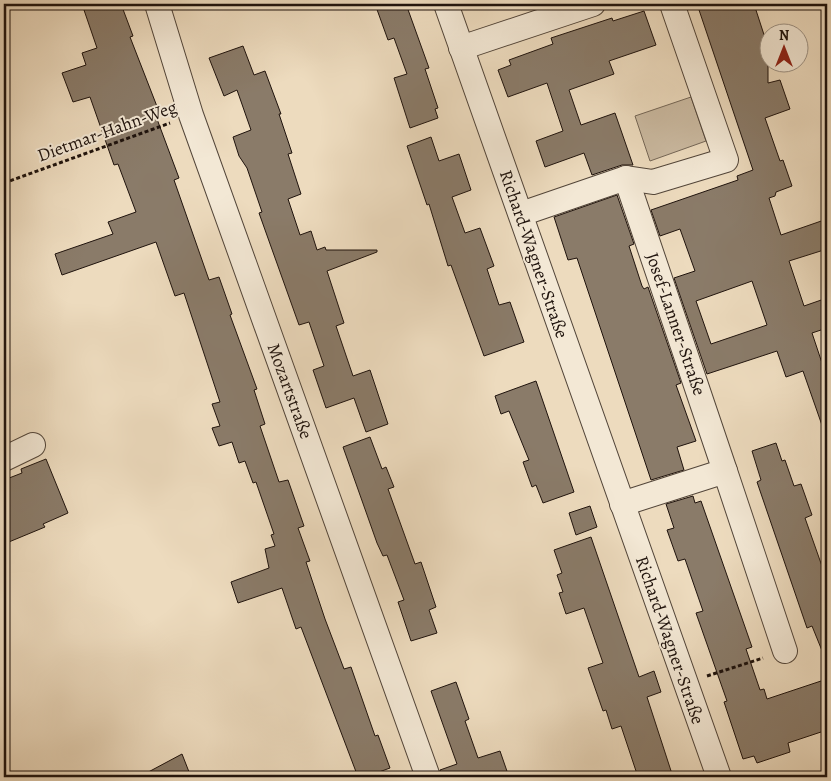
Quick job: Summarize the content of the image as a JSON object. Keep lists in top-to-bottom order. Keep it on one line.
{"streets":{"street":["Richard-Wagner-Straße","Josef-Lanner-Straße","Mozartstraße"],"path":["Dietmar-Hahn-Weg"]},"crossings":[["Dietmar-Hahn-Weg","Mozartstraße"]],"north":"top"}
